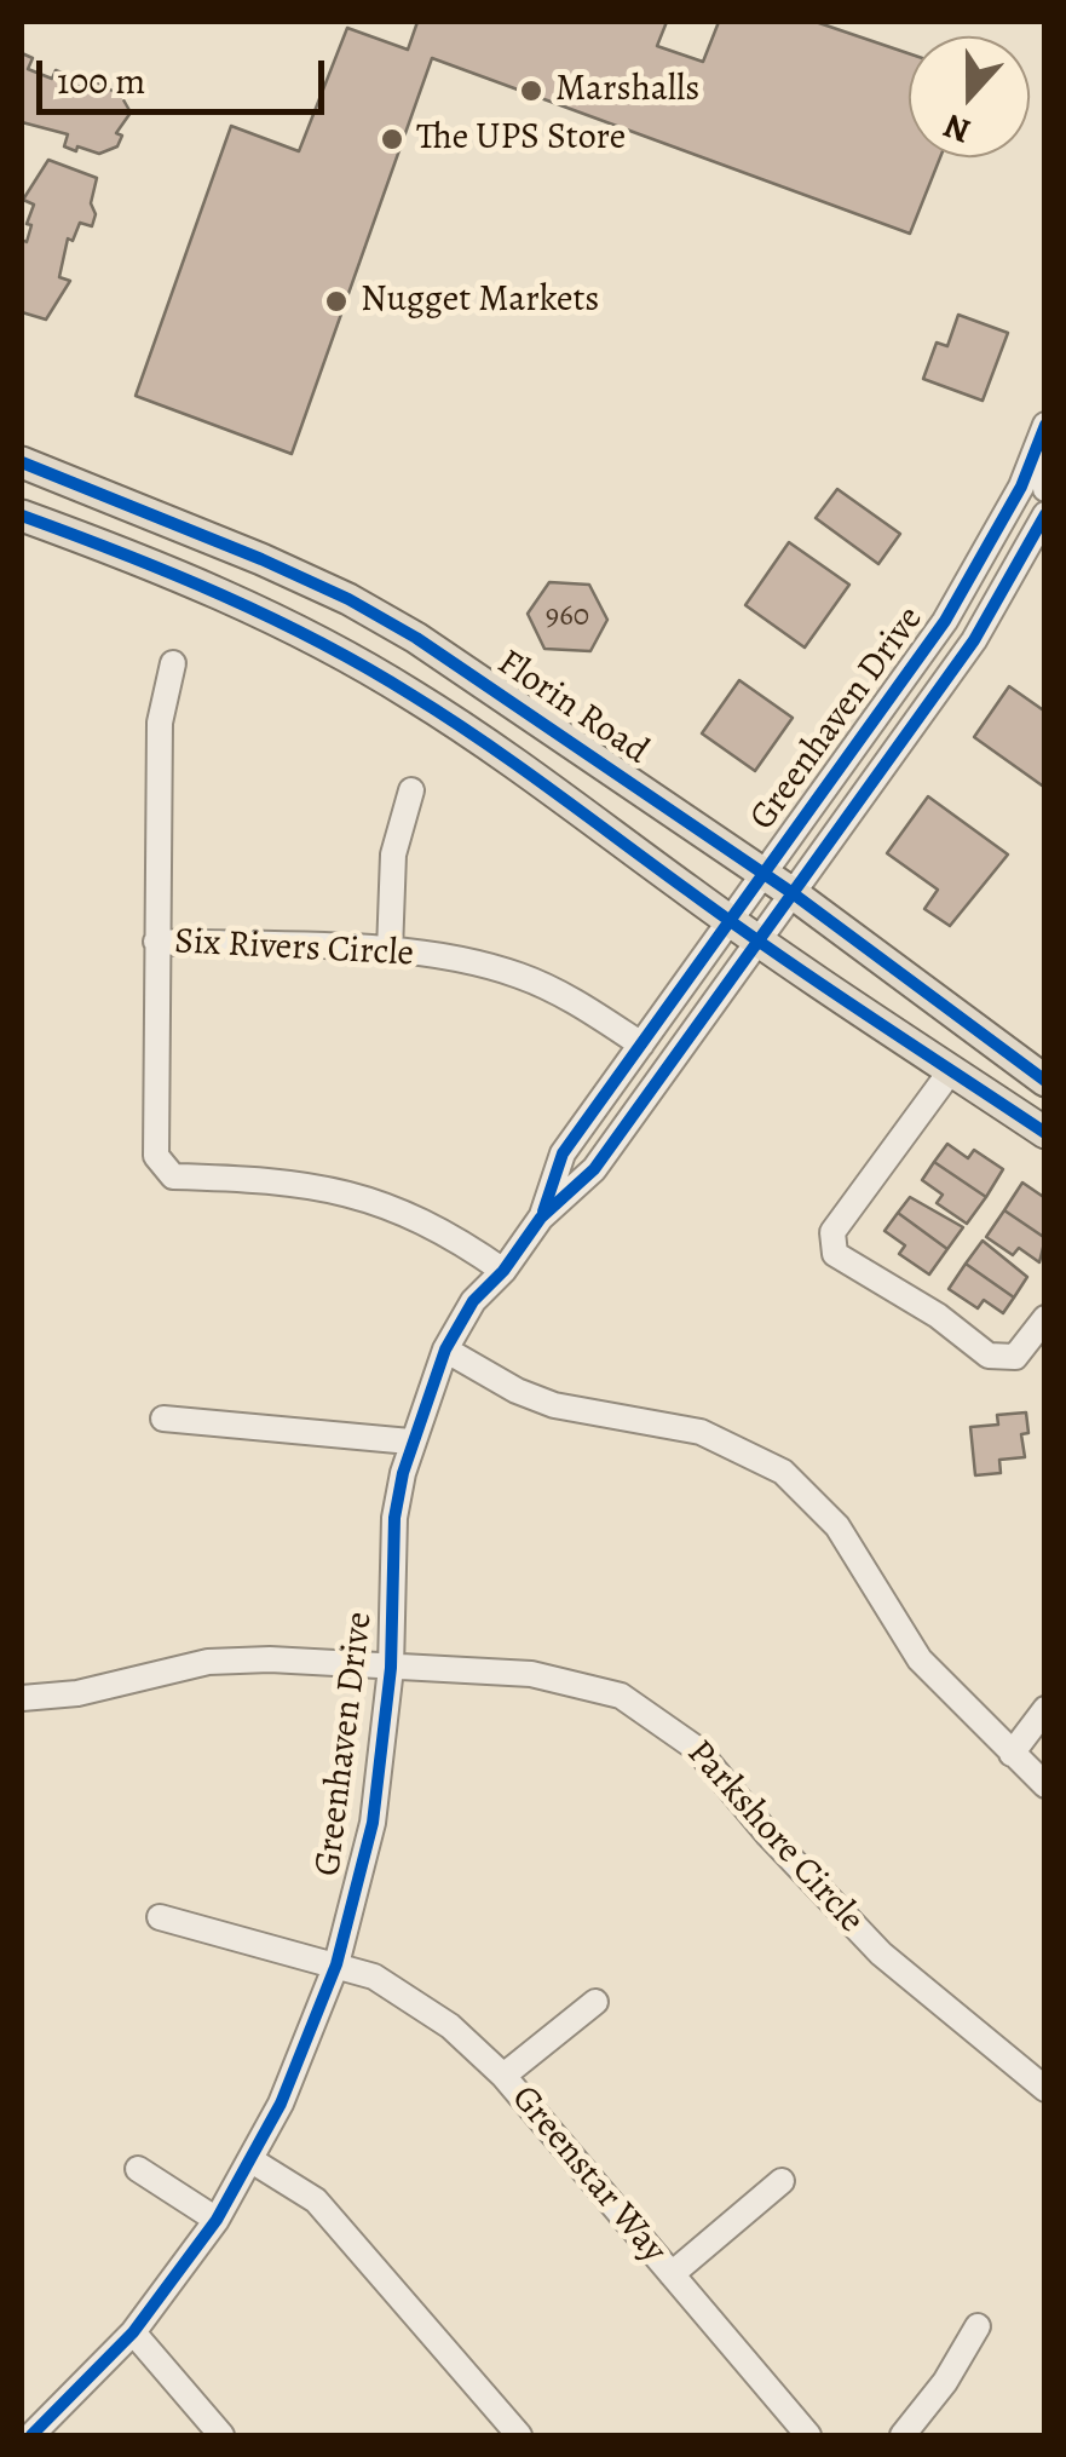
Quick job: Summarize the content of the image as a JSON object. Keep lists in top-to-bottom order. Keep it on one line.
{"streets":{"main road":["Florin Road"],"street":["Greenhaven Drive","Six Rivers Circle","Parkshore Circle","Greenstar Way"]},"crossings":[["Florin Road","Greenhaven Drive"],["Greenhaven Drive","Six Rivers Circle"],["Greenhaven Drive","Parkshore Circle"],["Greenhaven Drive","Greenstar Way"]],"places":["Marshalls","The UPS Store","Nugget Markets"],"house_numbers":["960"],"scale_bar":"100 m","north":"bottom"}
